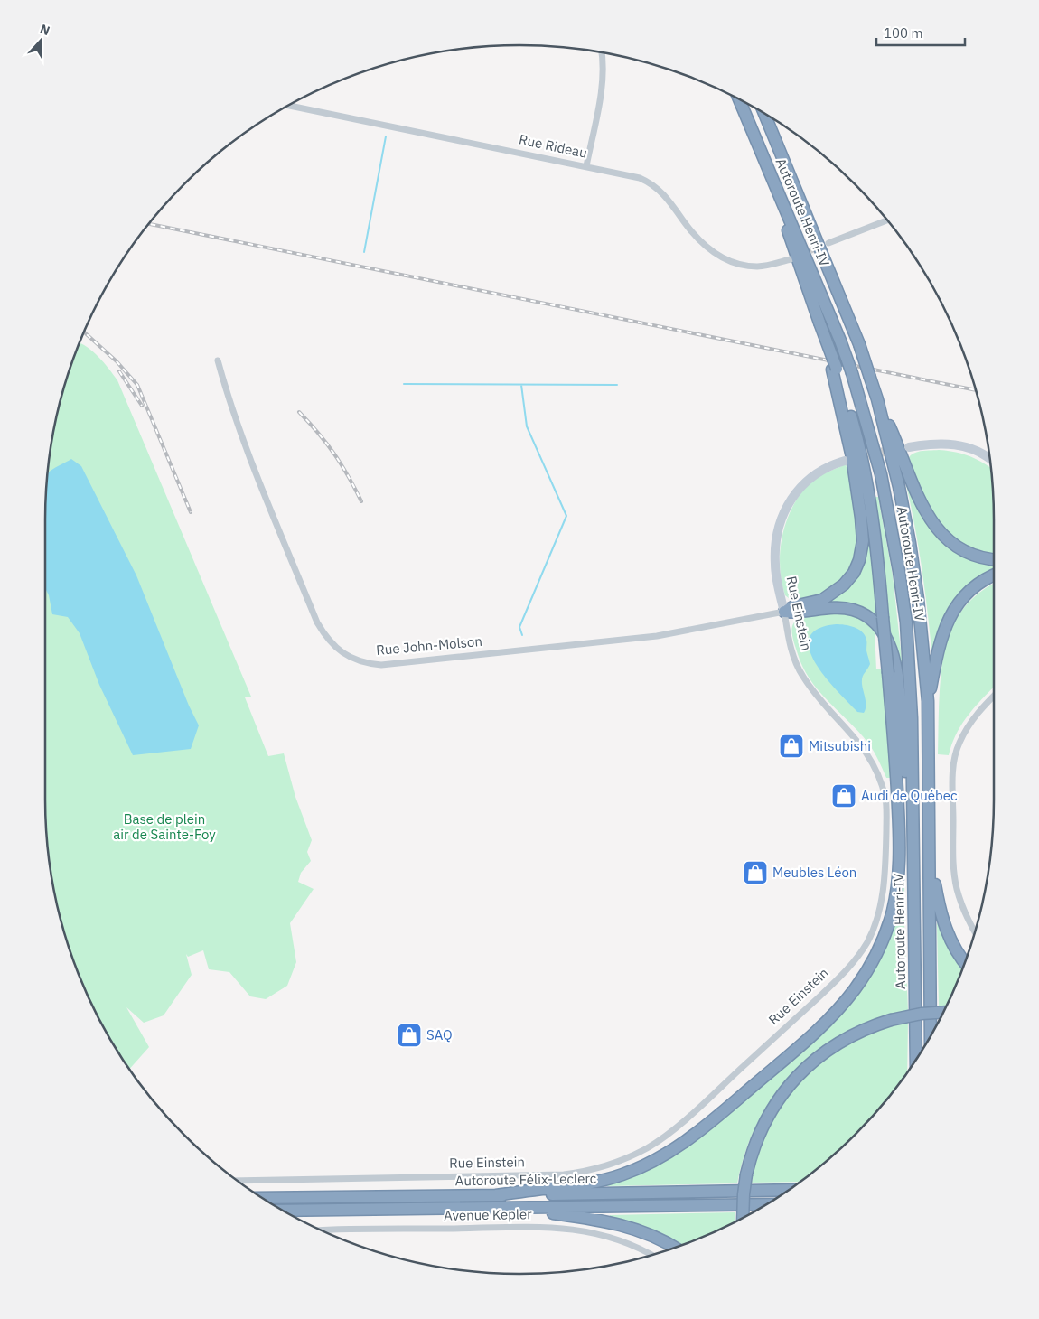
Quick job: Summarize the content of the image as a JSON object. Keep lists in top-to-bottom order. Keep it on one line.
{"streets":{"highway":["Autoroute Henri-IV","Autoroute Félix-Leclerc"],"street":["Rue Rideau","Rue Einstein","Rue John-Molson","Avenue Kepler"]},"crossings":[["Rue Einstein","Rue John-Molson"]],"parks":["Base de plein air de Sainte-Foy"],"places":{"shop":["Mitsubishi","Audi de Québec","Meubles Léon","SAQ"]},"scale_bar":"100 m","north":"top"}
